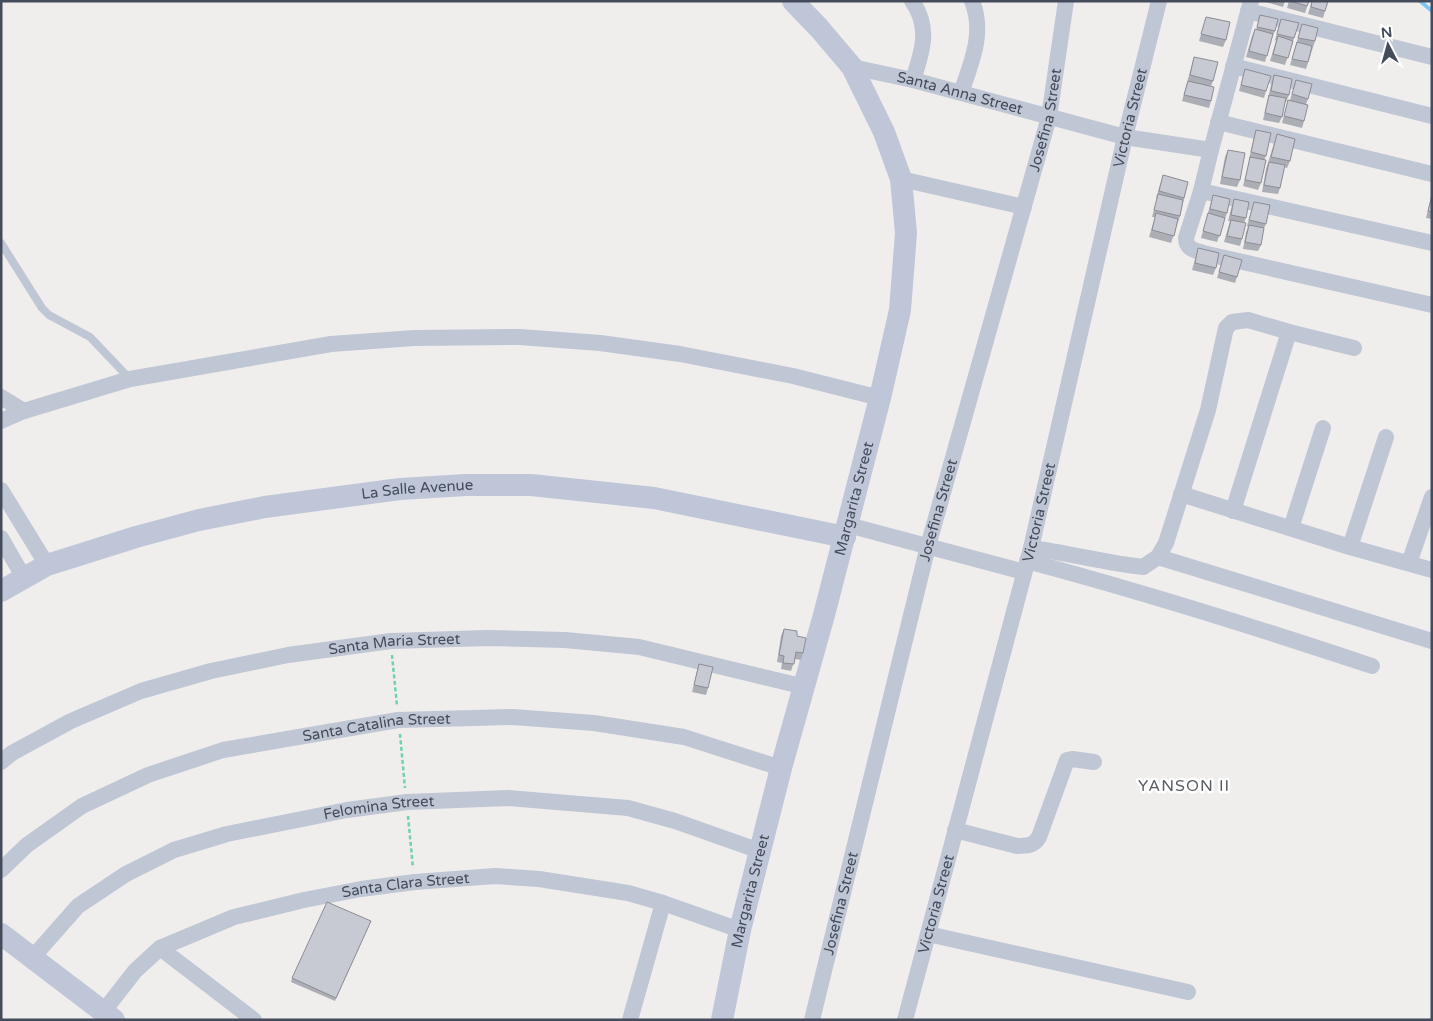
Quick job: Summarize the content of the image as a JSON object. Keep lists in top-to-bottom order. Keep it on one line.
{"streets":{"street":["Santa Anna Street","Victoria Street","Josefina Street","La Salle Avenue","Margarita Street","Santa Maria Street","Santa Catalina Street","Felomina Street","Santa Clara Street"]},"crossings":[["Santa Anna Street","Victoria Street"],["Santa Anna Street","Josefina Street"],["Santa Anna Street","Margarita Street"],["La Salle Avenue","Margarita Street"],["Margarita Street","Santa Maria Street"],["Margarita Street","Santa Catalina Street"],["Margarita Street","Felomina Street"],["Margarita Street","Santa Clara Street"]],"districts":["YANSON II"],"north":"top"}
